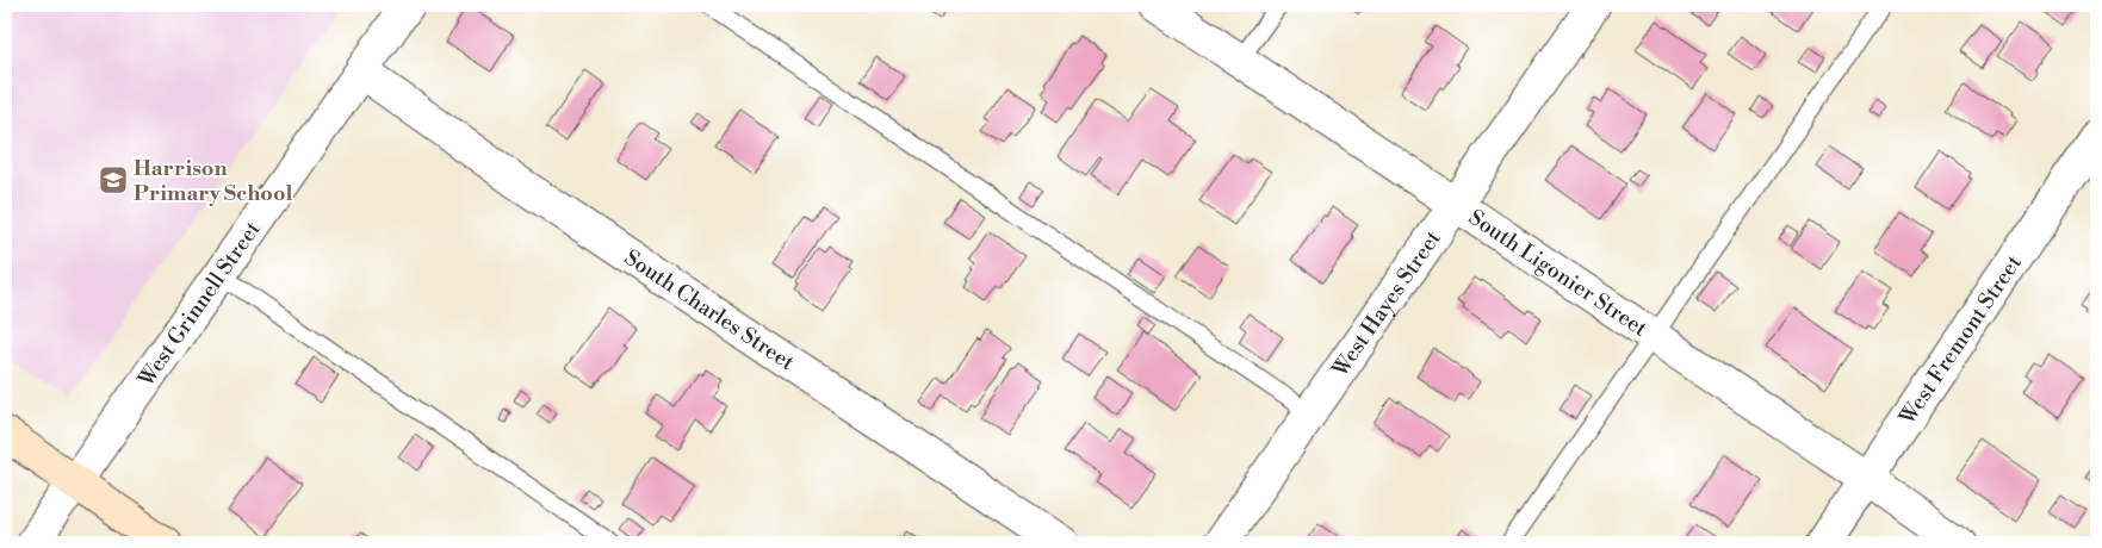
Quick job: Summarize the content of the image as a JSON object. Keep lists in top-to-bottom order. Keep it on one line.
{"streets":{"street":["South Ligonier Street","West Grinnell Street","West Hayes Street","South Charles Street","West Fremont Street"]},"crossings":[["South Ligonier Street","West Hayes Street"],["South Ligonier Street","West Fremont Street"],["West Grinnell Street","South Charles Street"]],"places":{"school or university":["Harrison Primary School"]}}
